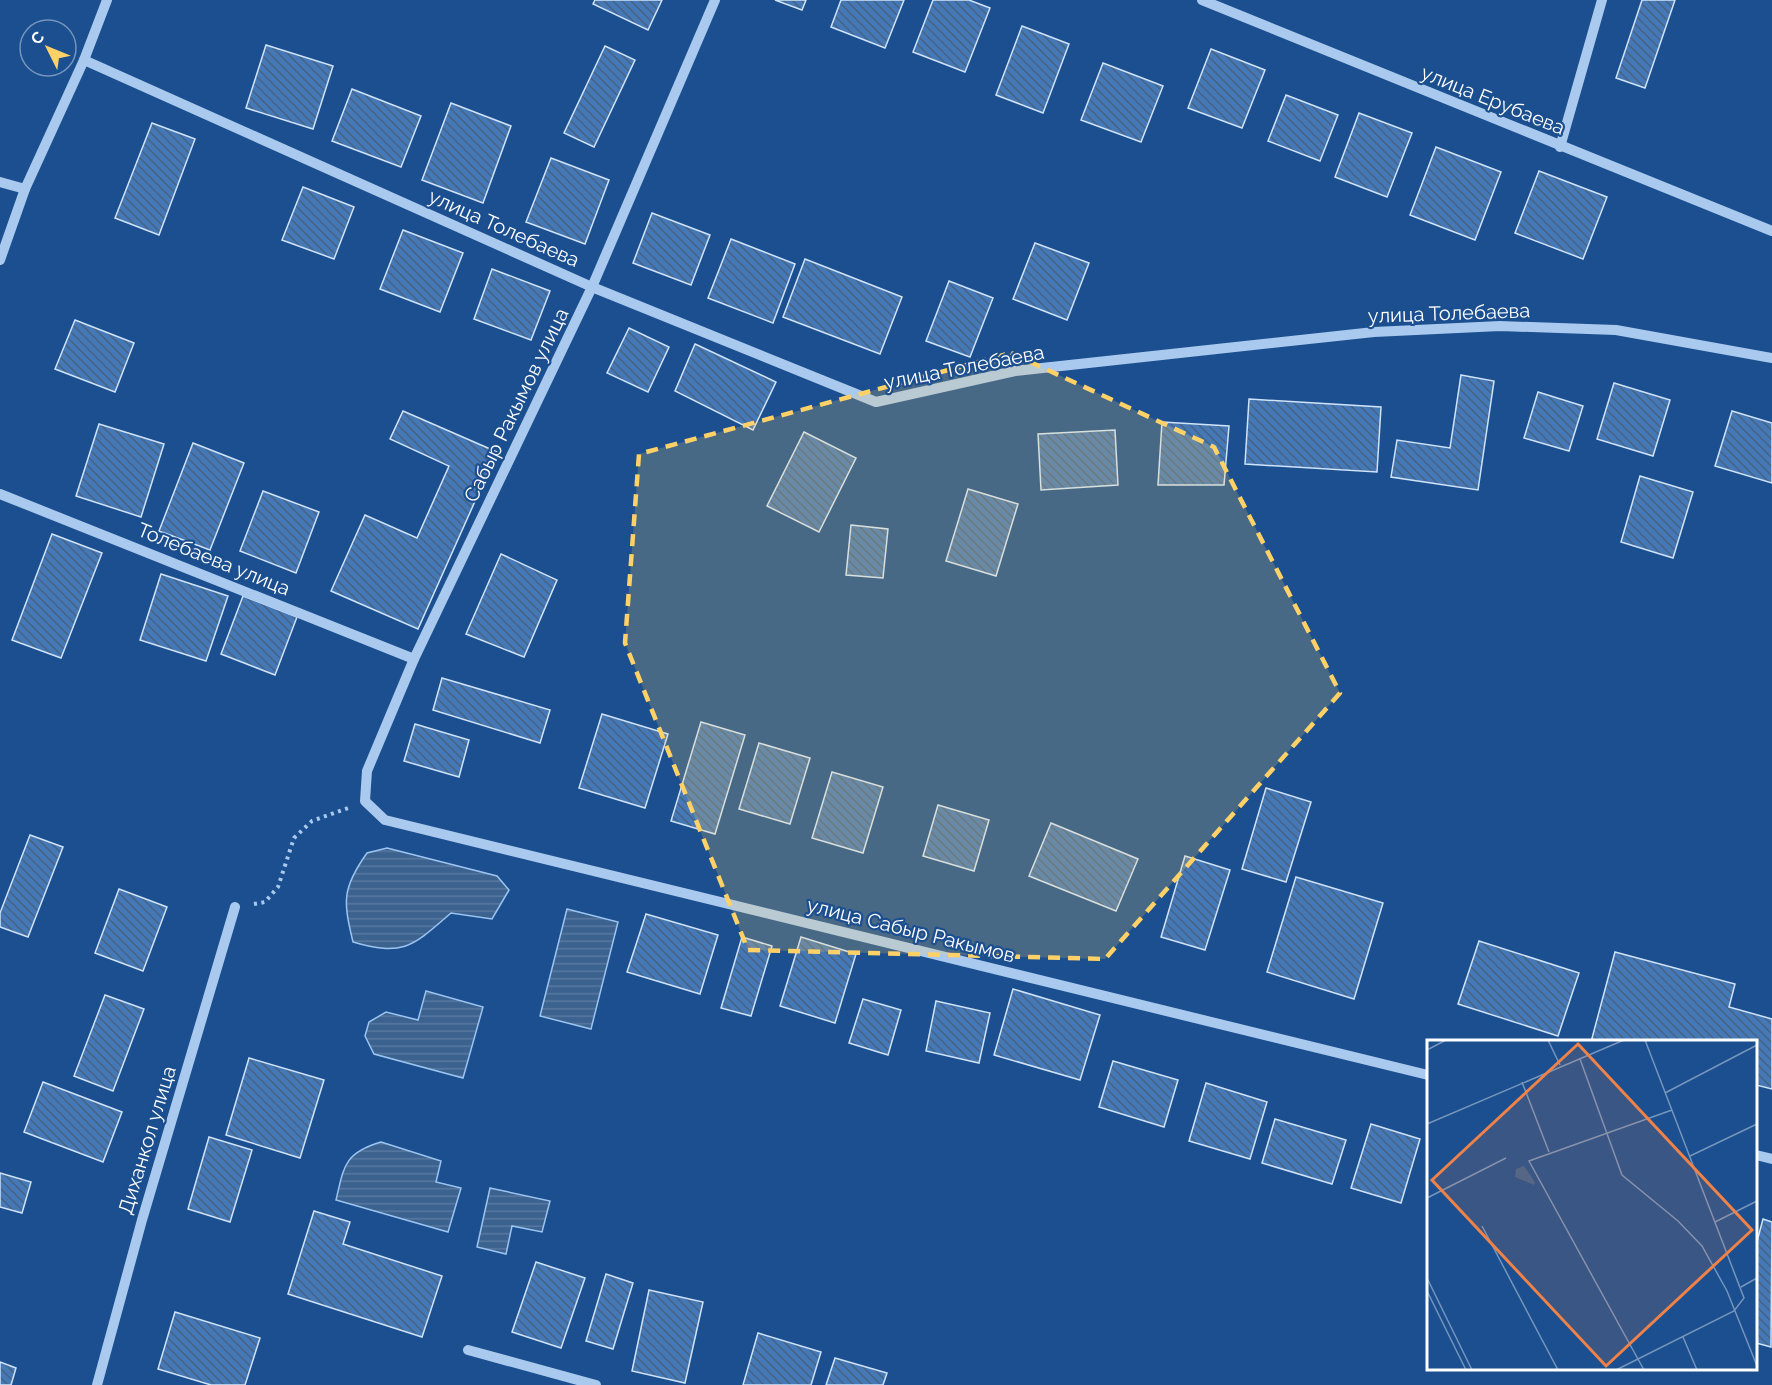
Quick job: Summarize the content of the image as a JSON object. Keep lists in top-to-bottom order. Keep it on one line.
{"streets":{"street":["улица Ерубаева","улица Толебаева","Сабыр Ракымов улица","Толебаева улица","улица Сабыр Ракымов","Диханкол улица"]},"crossings":[["улица Толебаева","Сабыр Ракымов улица"],["Сабыр Ракымов улица","Толебаева улица"],["Сабыр Ракымов улица","улица Сабыр Ракымов"]],"north":"top left"}
